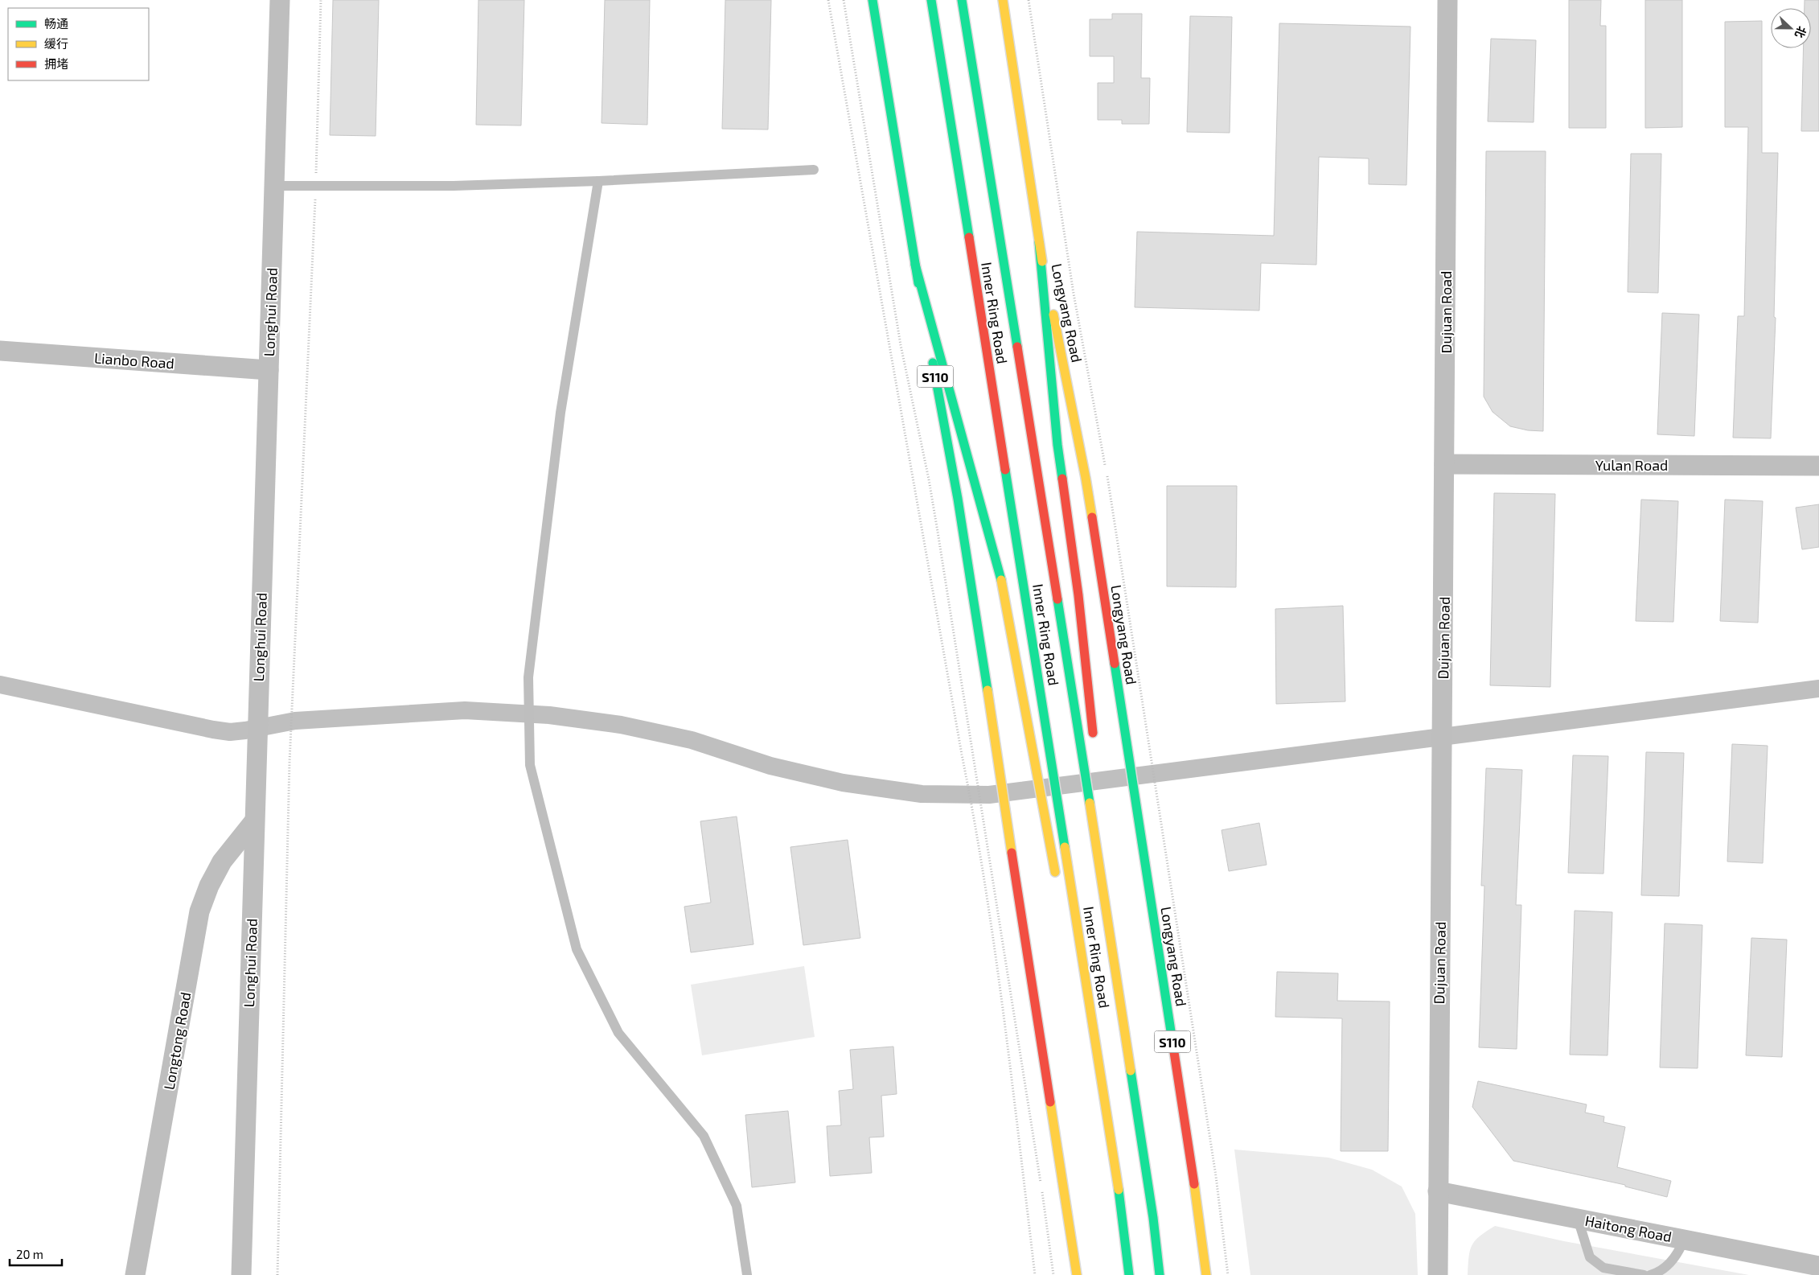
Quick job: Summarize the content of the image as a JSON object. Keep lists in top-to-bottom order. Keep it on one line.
{"streets":{"main road":["Inner Ring Road","Longyang Road","S110"],"street":["Longhui Road","Dujuan Road","Lianbo Road","Yulan Road","Longtong Road","Haitong Road"]},"crossings":[["Longhui Road","Lianbo Road"],["Longhui Road","Longtong Road"],["Dujuan Road","Yulan Road"],["Dujuan Road","Haitong Road"]],"legend":["畅通","缓行","拥堵"],"scale_bar":"20 m","north":"right"}
